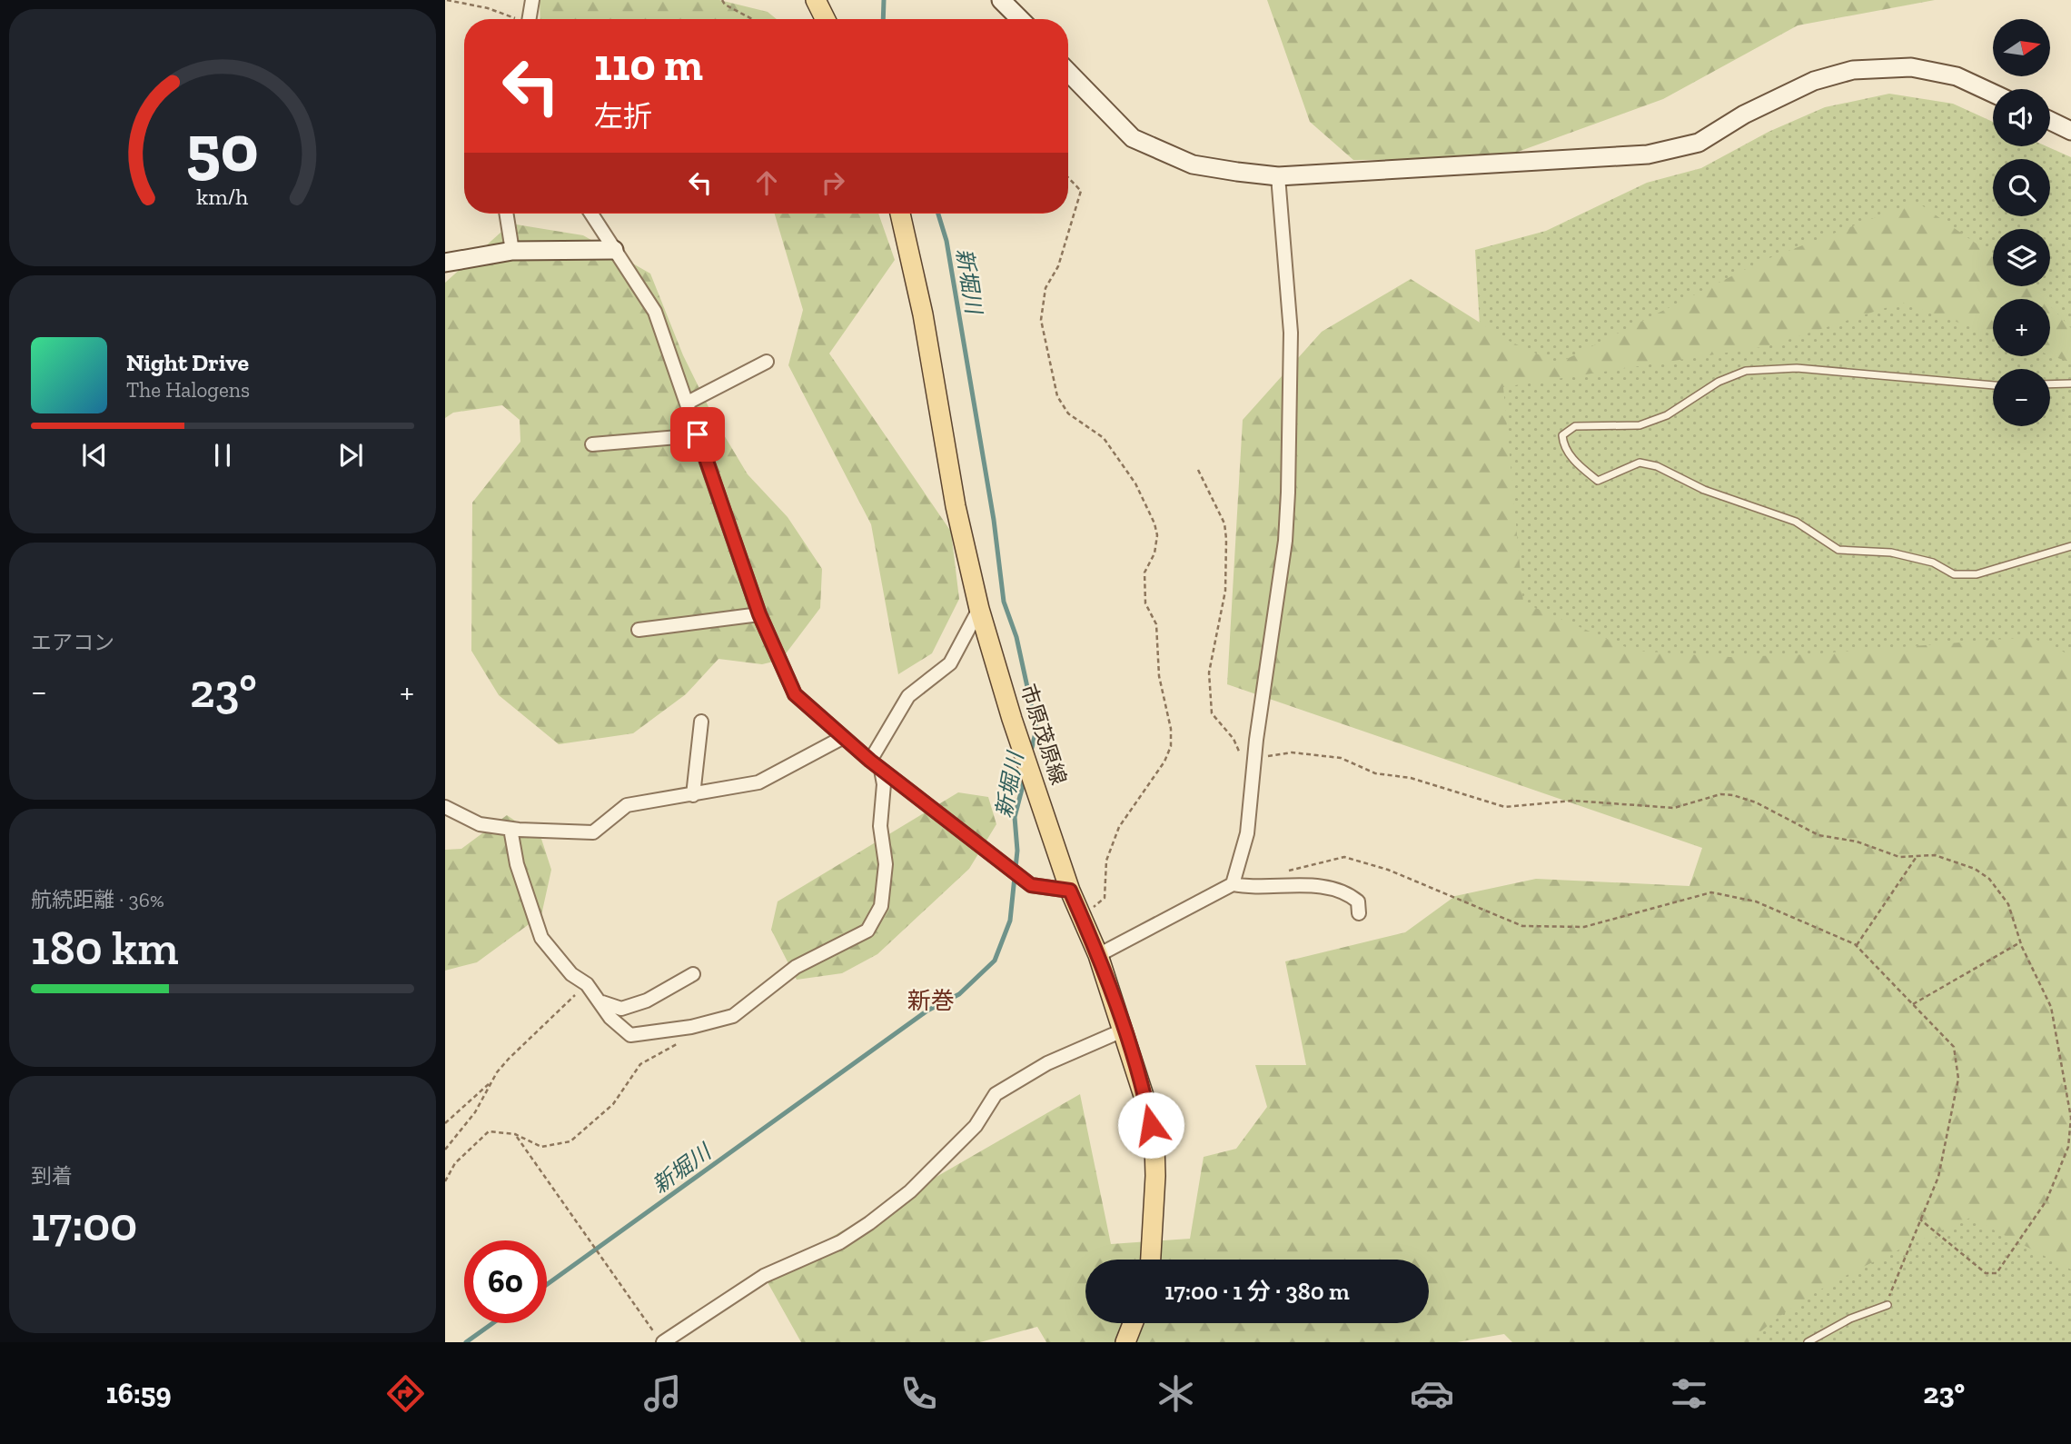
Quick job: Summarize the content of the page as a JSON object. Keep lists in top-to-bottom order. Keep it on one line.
{"streets":{"main road":["市原茂原線"]},"districts":["新巻"],"water":["新堀川"],"north":"right","page":{"map_buttons":["+","−"],"turn":["110 m","左折"],"song":["Night Drive","The Halogens"],"tile":["エアコン",["航続距離 · 36%","180 km"],["到着","17:00"]],"heat":["−","23°","+"],"limit":"60","trip":"17:00 · 1 分 · 380 m","tabs":["16:59","23°"],"gauge":["50","km/h"]}}
